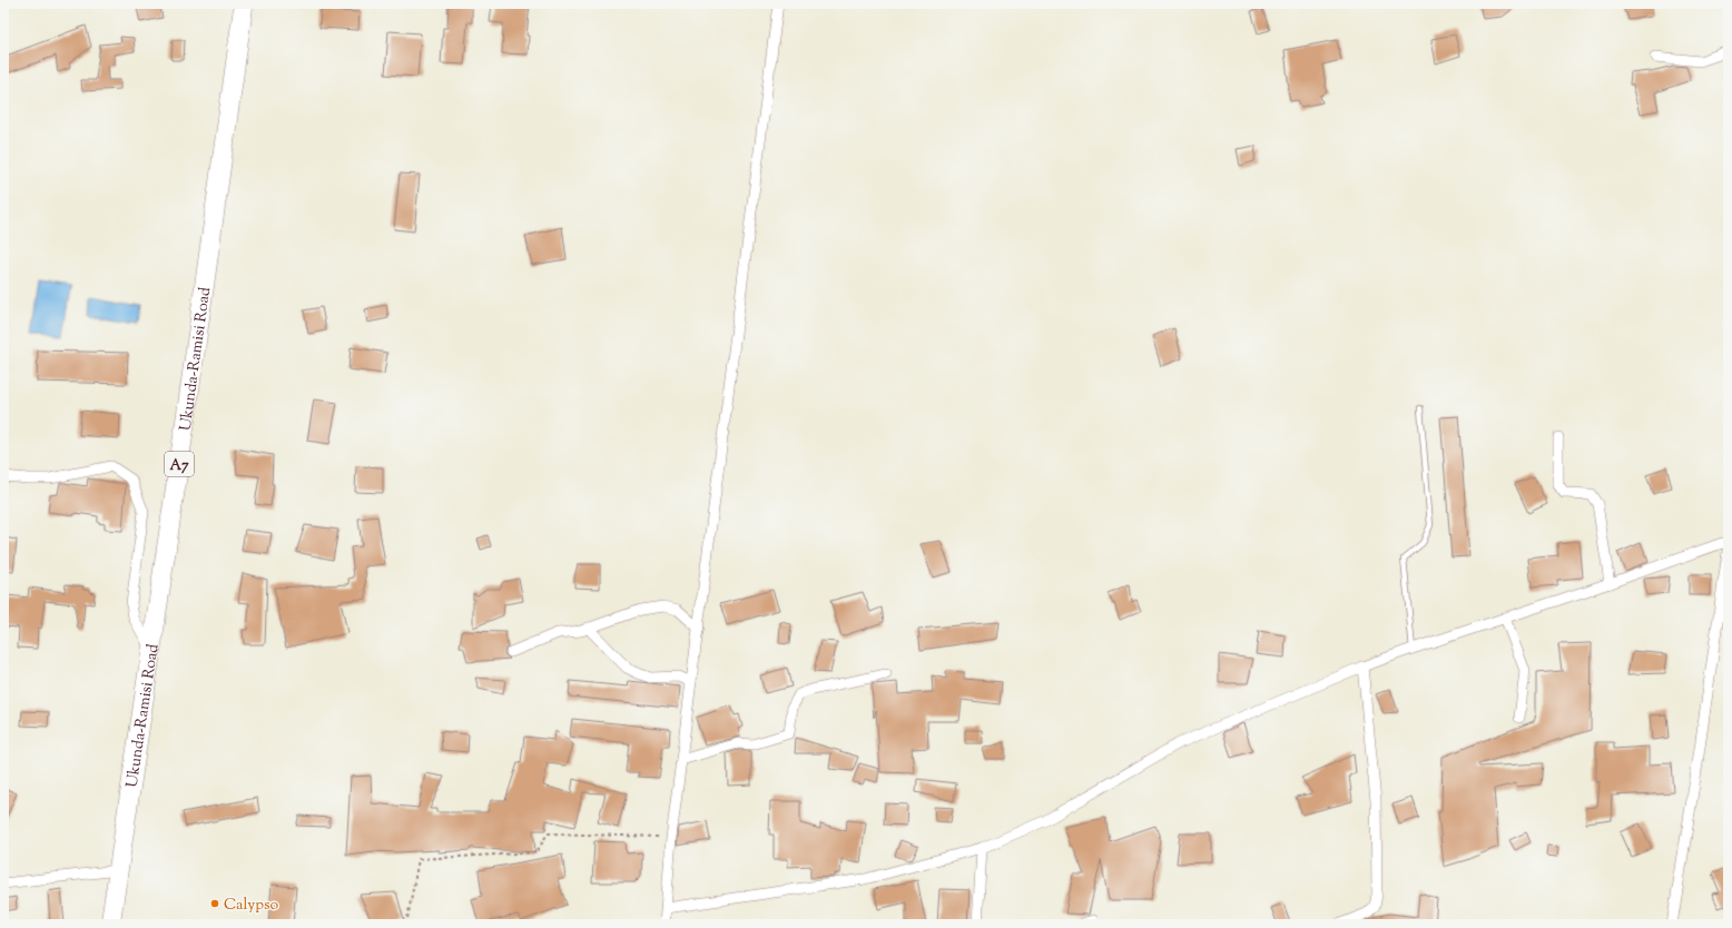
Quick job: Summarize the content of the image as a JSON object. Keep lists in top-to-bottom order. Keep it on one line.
{"streets":{"highway":["Ukunda-Ramisi Road","A7"]},"places":["Calypso"]}
